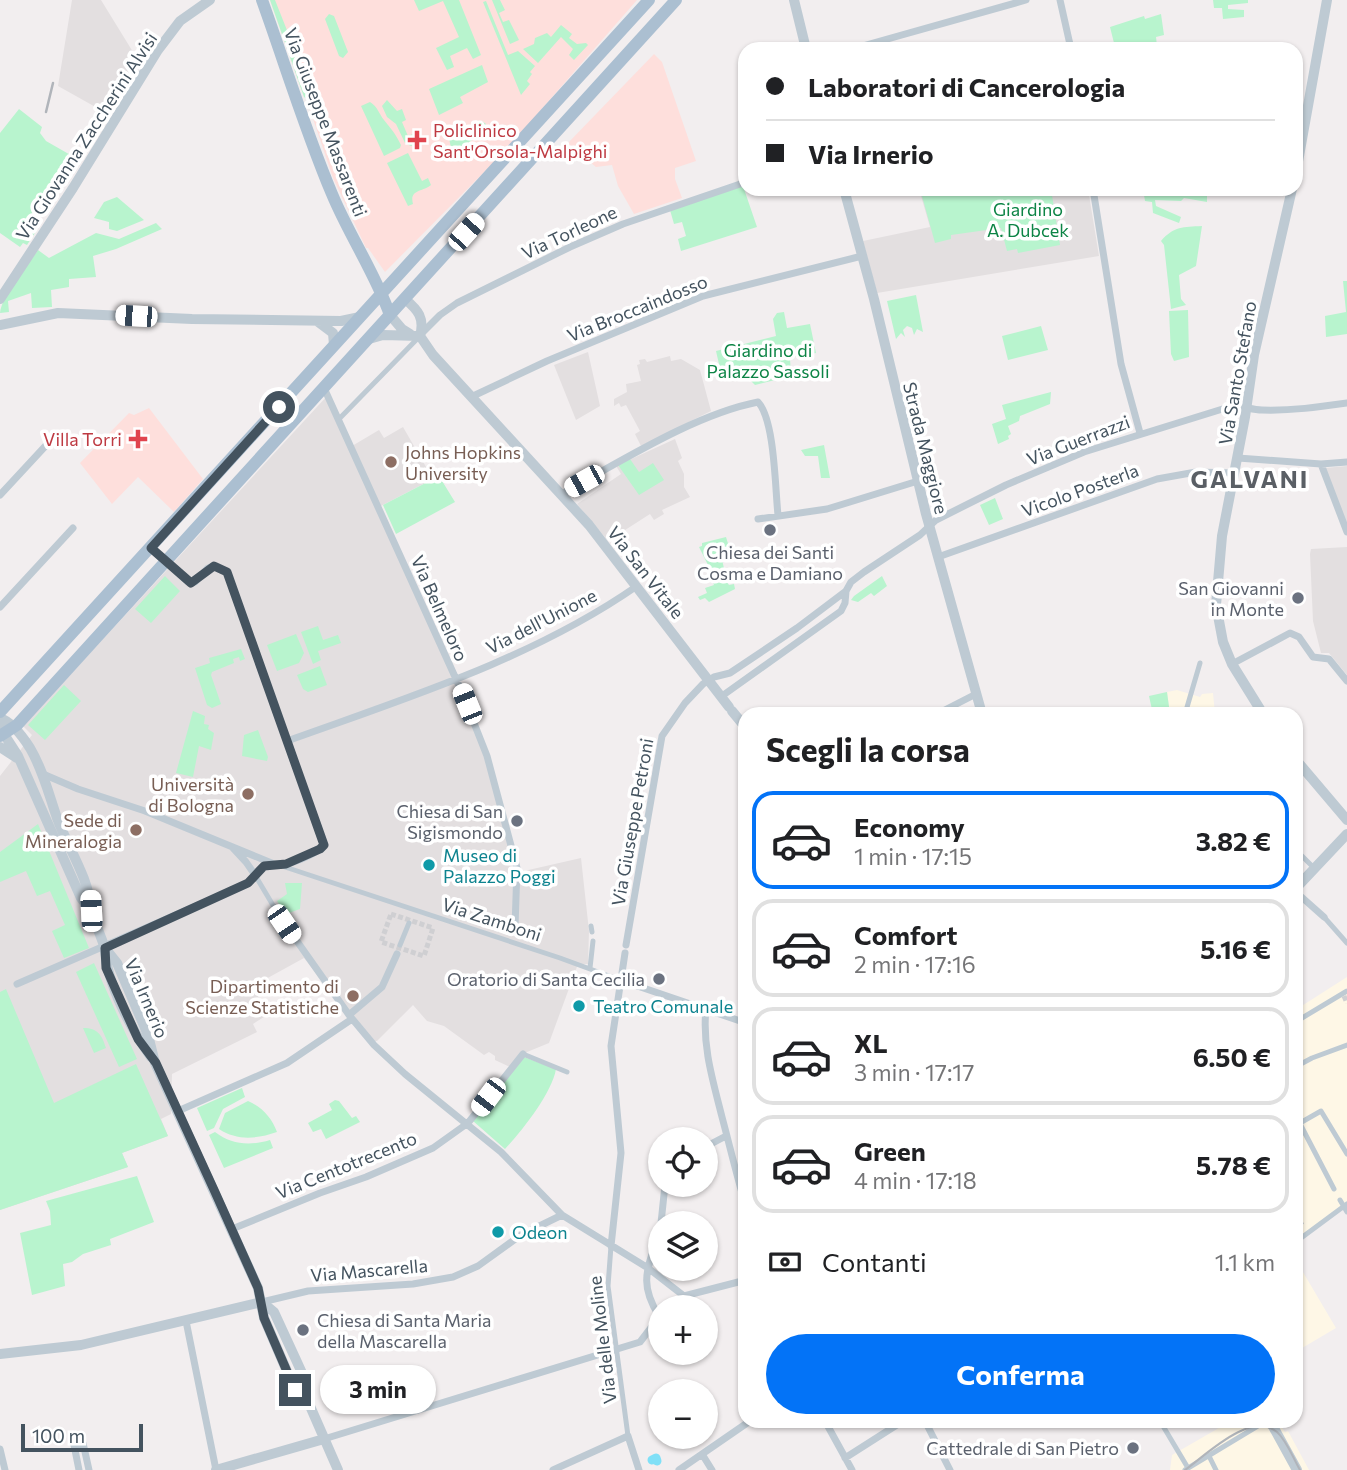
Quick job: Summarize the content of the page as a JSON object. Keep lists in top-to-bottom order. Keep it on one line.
{"streets":{"main road":["Via Giuseppe Massarenti"],"street":["Via Giovanna Zaccherini Alvisi","Via Torleone","Via Broccaindosso","Via Santo Stefano","Via Guerrazzi","Strada Maggiore","Vicolo Posterla","Via San Vitale","Via Belmeloro","Via dell'Unione","Via Giuseppe Petroni","Via Zamboni","Via Irnerio","Via Centotrecento","Via Mascarella","Via delle Moline"]},"crossings":[["Via Torleone","Via San Vitale"],["Via Broccaindosso","Strada Maggiore"],["Via Broccaindosso","Via San Vitale"],["Via Santo Stefano","Via Guerrazzi"],["Via Santo Stefano","Vicolo Posterla"],["Via Guerrazzi","Strada Maggiore"],["Strada Maggiore","Vicolo Posterla"],["Via San Vitale","Via dell'Unione"],["Via San Vitale","Via Giuseppe Petroni"],["Via Belmeloro","Via dell'Unione"],["Via Giuseppe Petroni","Via Zamboni"],["Via Giuseppe Petroni","Via delle Moline"],["Via Irnerio","Via Centotrecento"],["Via Irnerio","Via Mascarella"]],"districts":["GALVANI"],"parks":["Giardino A. Dubcek","Giardino di Palazzo Sassoli"],"places":{"health":["Policlinico Sant'Orsola-Malpighi","Villa Torri"],"other":["Johns Hopkins University","Chiesa dei Santi Cosma e Damiano","San Giovanni in Monte","Università di Bologna","Chiesa di San Sigismondo","Sede di Mineralogia","Museo di Palazzo Poggi","Oratorio di Santa Cecilia","Dipartimento di Scienze Statistiche","Teatro Comunale","Odeon","Chiesa di Santa Maria della Mascarella","Cattedrale di San Pietro"]},"scale_bar":"100 m","page":{"banner":["Laboratori di Cancerologia","Via Irnerio"],"heading":"Scegli la corsa","list":[{"name":"Economy","note":"1 min · 17:15","value":"3.82 €"},{"name":"Comfort","note":"2 min · 17:16","value":"5.16 €"},{"name":"XL","note":"3 min · 17:17","value":"6.50 €"},{"name":"Green","note":"4 min · 17:18","value":"5.78 €"}],"map_buttons":["+","−"],"pay":["Contanti","1.1 km"],"buttons":"Conferma","bubble":"3 min","scale":"100 m"}}
